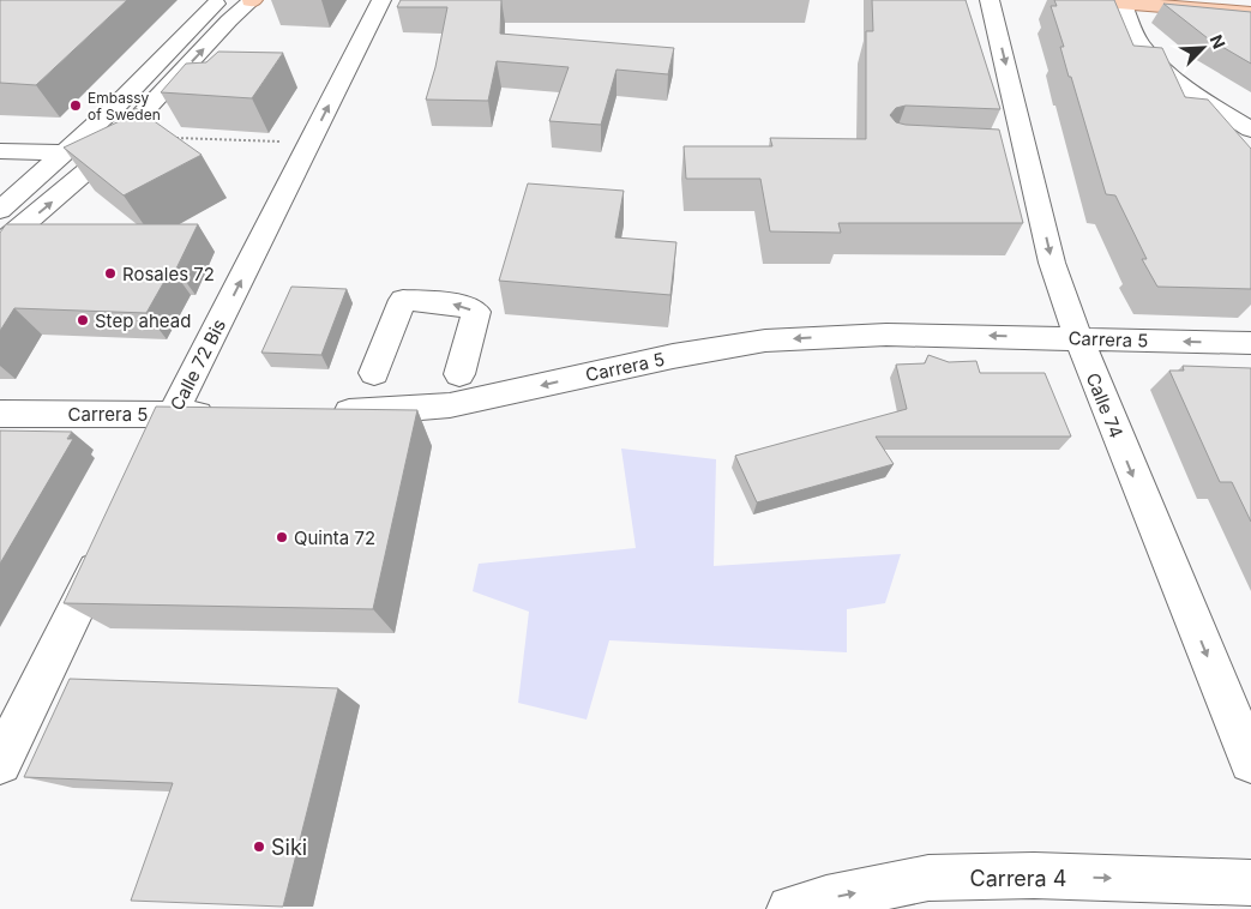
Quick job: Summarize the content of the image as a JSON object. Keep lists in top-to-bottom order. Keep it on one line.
{"streets":{"street":["Carrera 5","Calle 72 Bis","Calle 74","Carrera 4"]},"crossings":[["Carrera 5","Calle 72 Bis"],["Carrera 5","Calle 74"]],"one_way":["Carrera 5","Calle 74","Carrera 4"],"places":["Embassy of Sweden","Rosales 72","Step ahead","Quinta 72","Siki"],"north":"top right"}
